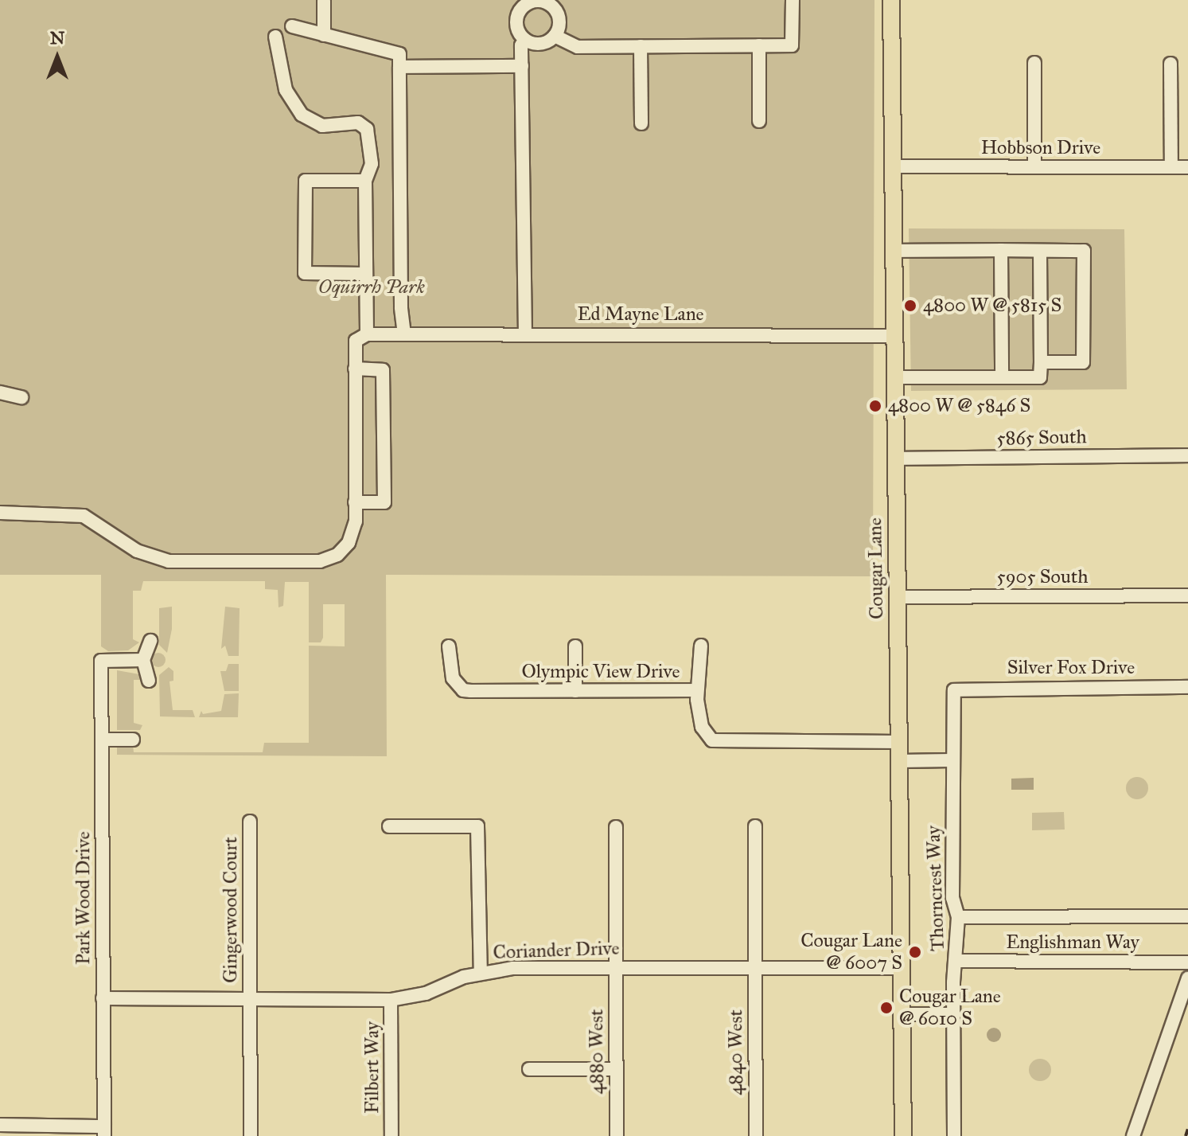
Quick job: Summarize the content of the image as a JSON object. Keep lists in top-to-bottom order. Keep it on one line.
{"streets":{"main road":["Cougar Lane"],"street":["Hobbson Drive","Ed Mayne Lane","5865 South","5905 South","Silver Fox Drive","Olympic View Drive","Thorncrest Way","Park Wood Drive","Gingerwood Court","Englishman Way","Coriander Drive","4880 West","4840 West","Filbert Way"]},"crossings":[["Hobbson Drive","Cougar Lane"],["Ed Mayne Lane","Cougar Lane"],["5865 South","Cougar Lane"],["Cougar Lane","5905 South"],["Cougar Lane","Olympic View Drive"],["Cougar Lane","Coriander Drive"],["Silver Fox Drive","Thorncrest Way"],["Thorncrest Way","Englishman Way"],["Park Wood Drive","Coriander Drive"],["Gingerwood Court","Coriander Drive"],["Coriander Drive","4880 West"],["Coriander Drive","4840 West"],["Coriander Drive","Filbert Way"]],"parks":["Oquirrh Park"],"places":["4800 W @ 5815 S","4800 W @ 5846 S","Cougar Lane @ 6007 S","Cougar Lane @ 6010 S"],"north":"top"}
